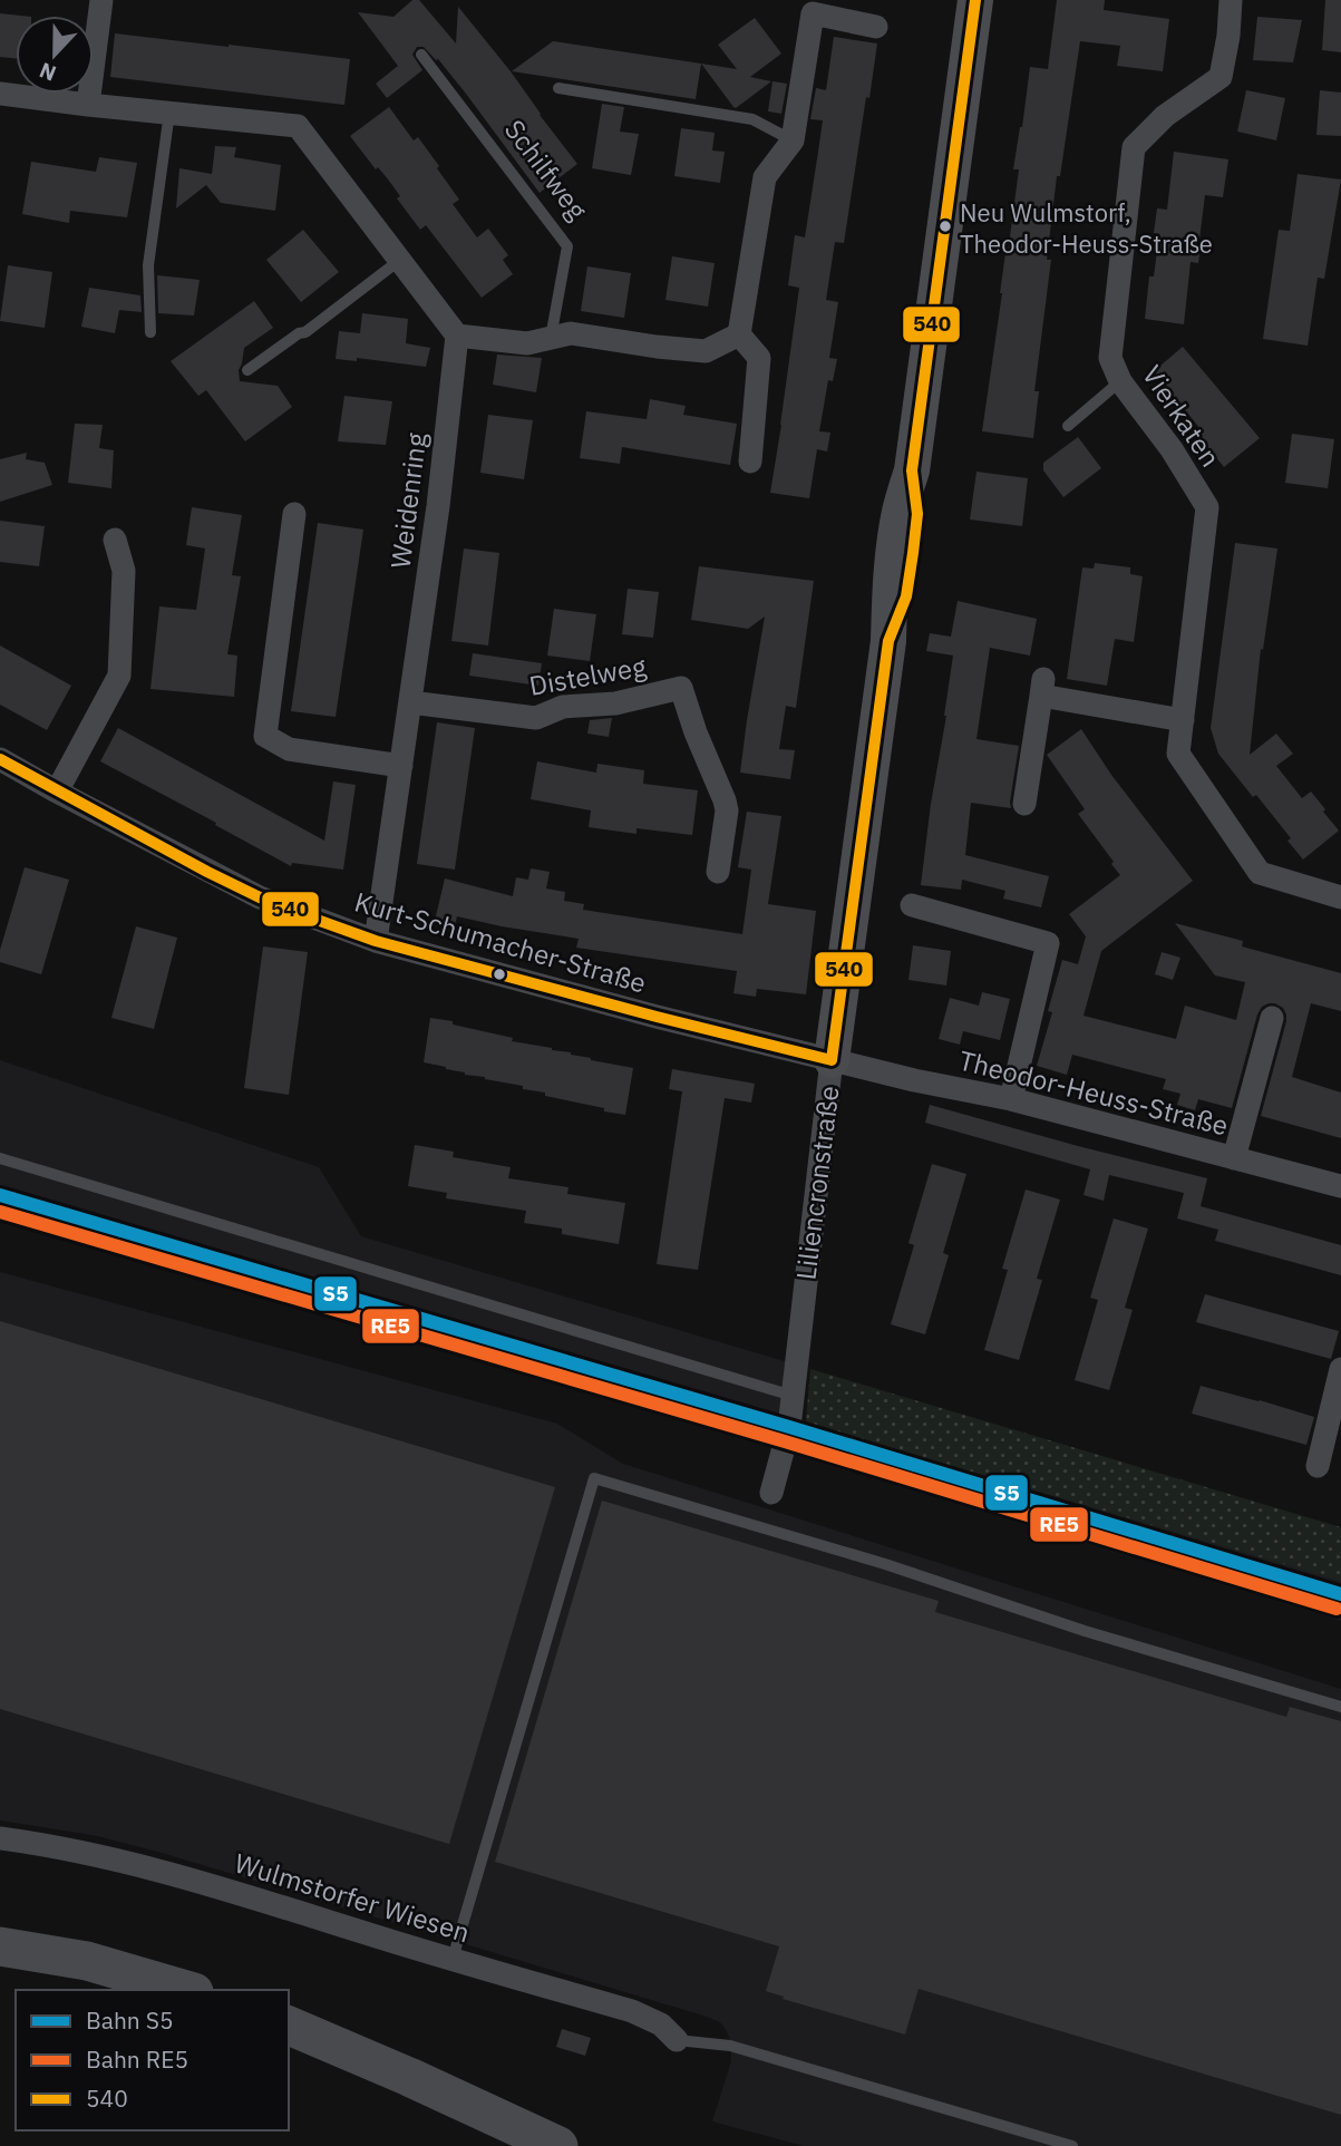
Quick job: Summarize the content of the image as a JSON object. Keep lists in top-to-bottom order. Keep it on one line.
{"streets":{"street":["Vierkaten","Weidenring","Distelweg","Kurt-Schumacher-Straße","Theodor-Heuss-Straße","Liliencronstraße","Wulmstorfer Wiesen"],"lane":["Schilfweg"]},"crossings":[["Weidenring","Distelweg"],["Weidenring","Kurt-Schumacher-Straße"],["Kurt-Schumacher-Straße","Theodor-Heuss-Straße"],["Kurt-Schumacher-Straße","Liliencronstraße"],["Theodor-Heuss-Straße","Liliencronstraße"]],"places":["Neu Wulmstorf, Theodor-Heuss-Straße"],"lines":["transit line 540","rail line S5","rail line RE5"],"legend":["Bahn S5","Bahn RE5","540"],"north":"bottom"}
